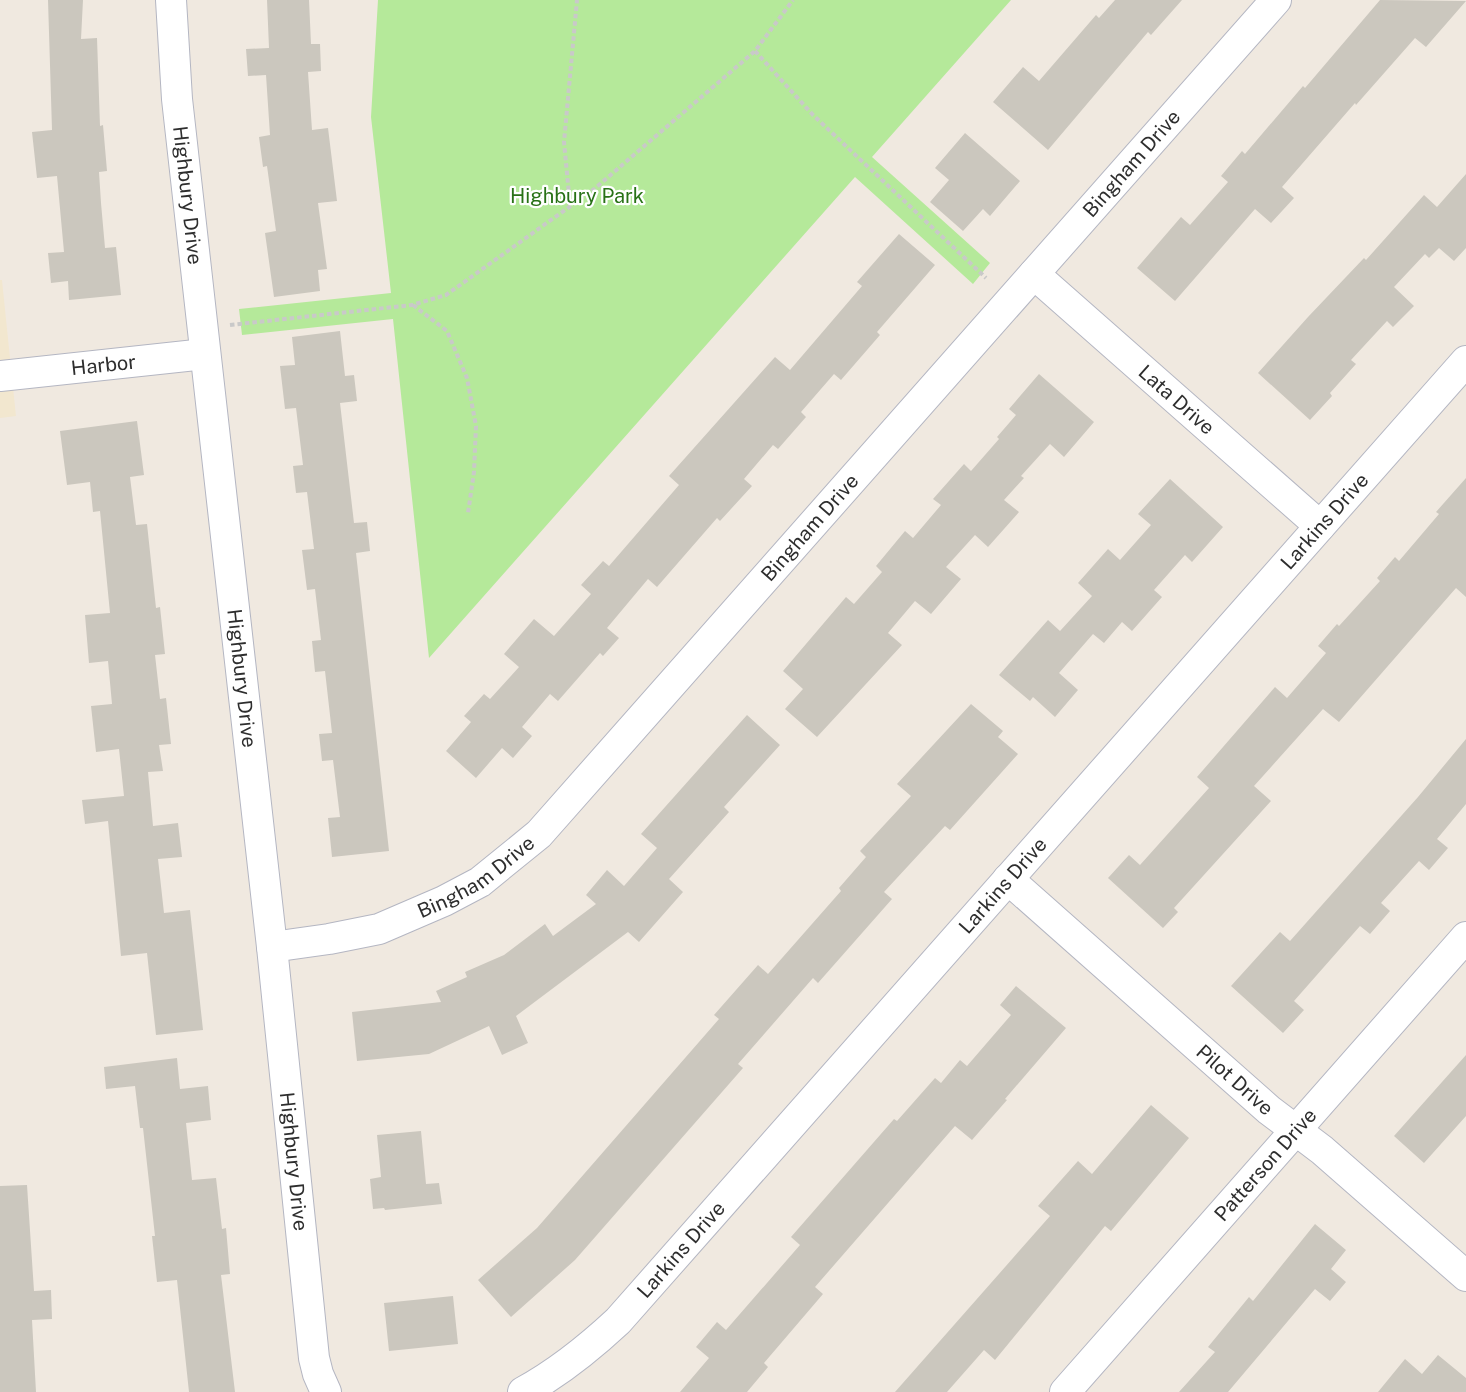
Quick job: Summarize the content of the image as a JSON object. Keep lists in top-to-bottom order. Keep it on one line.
{"streets":{"street":["Bingham Drive","Highbury Drive","Harbor","Lata Drive","Larkins Drive","Pilot Drive","Patterson Drive"]},"crossings":[["Bingham Drive","Highbury Drive"],["Bingham Drive","Lata Drive"],["Highbury Drive","Harbor"],["Lata Drive","Larkins Drive"],["Larkins Drive","Pilot Drive"],["Pilot Drive","Patterson Drive"]],"parks":["Highbury Park"]}
